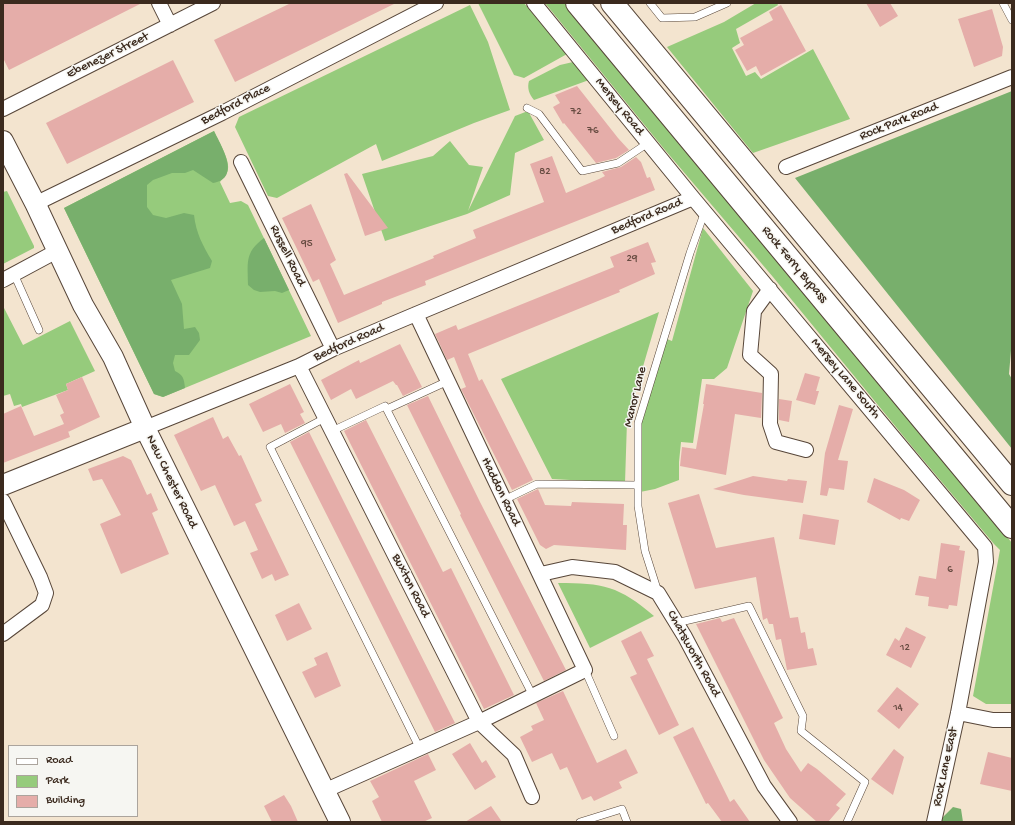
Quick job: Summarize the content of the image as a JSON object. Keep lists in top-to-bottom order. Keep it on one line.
{"streets":{"highway":["Rock Ferry Bypass"],"main road":["Bedford Road","New Chester Road"],"street":["Ebenezer Street","Bedford Place","Mersey Road","Rock Park Road","Russell Road","Mersey Lane South","Haddon Road","Buxton Road","Chatsworth Road","Rock Lane East"],"lane":["Manor Lane"]},"crossings":[["Bedford Place","New Chester Road"],["Mersey Road","Bedford Road"],["Mersey Road","Mersey Lane South"],["Mersey Road","Manor Lane"],["Bedford Road","Russell Road"],["Bedford Road","New Chester Road"],["Bedford Road","Haddon Road"],["Bedford Road","Buxton Road"],["Mersey Lane South","Manor Lane"],["Mersey Lane South","Rock Lane East"],["Manor Lane","Chatsworth Road"]],"house_numbers":["72","76","82","95","29","6","12","14"],"legend":["Road","Park","Building"]}
